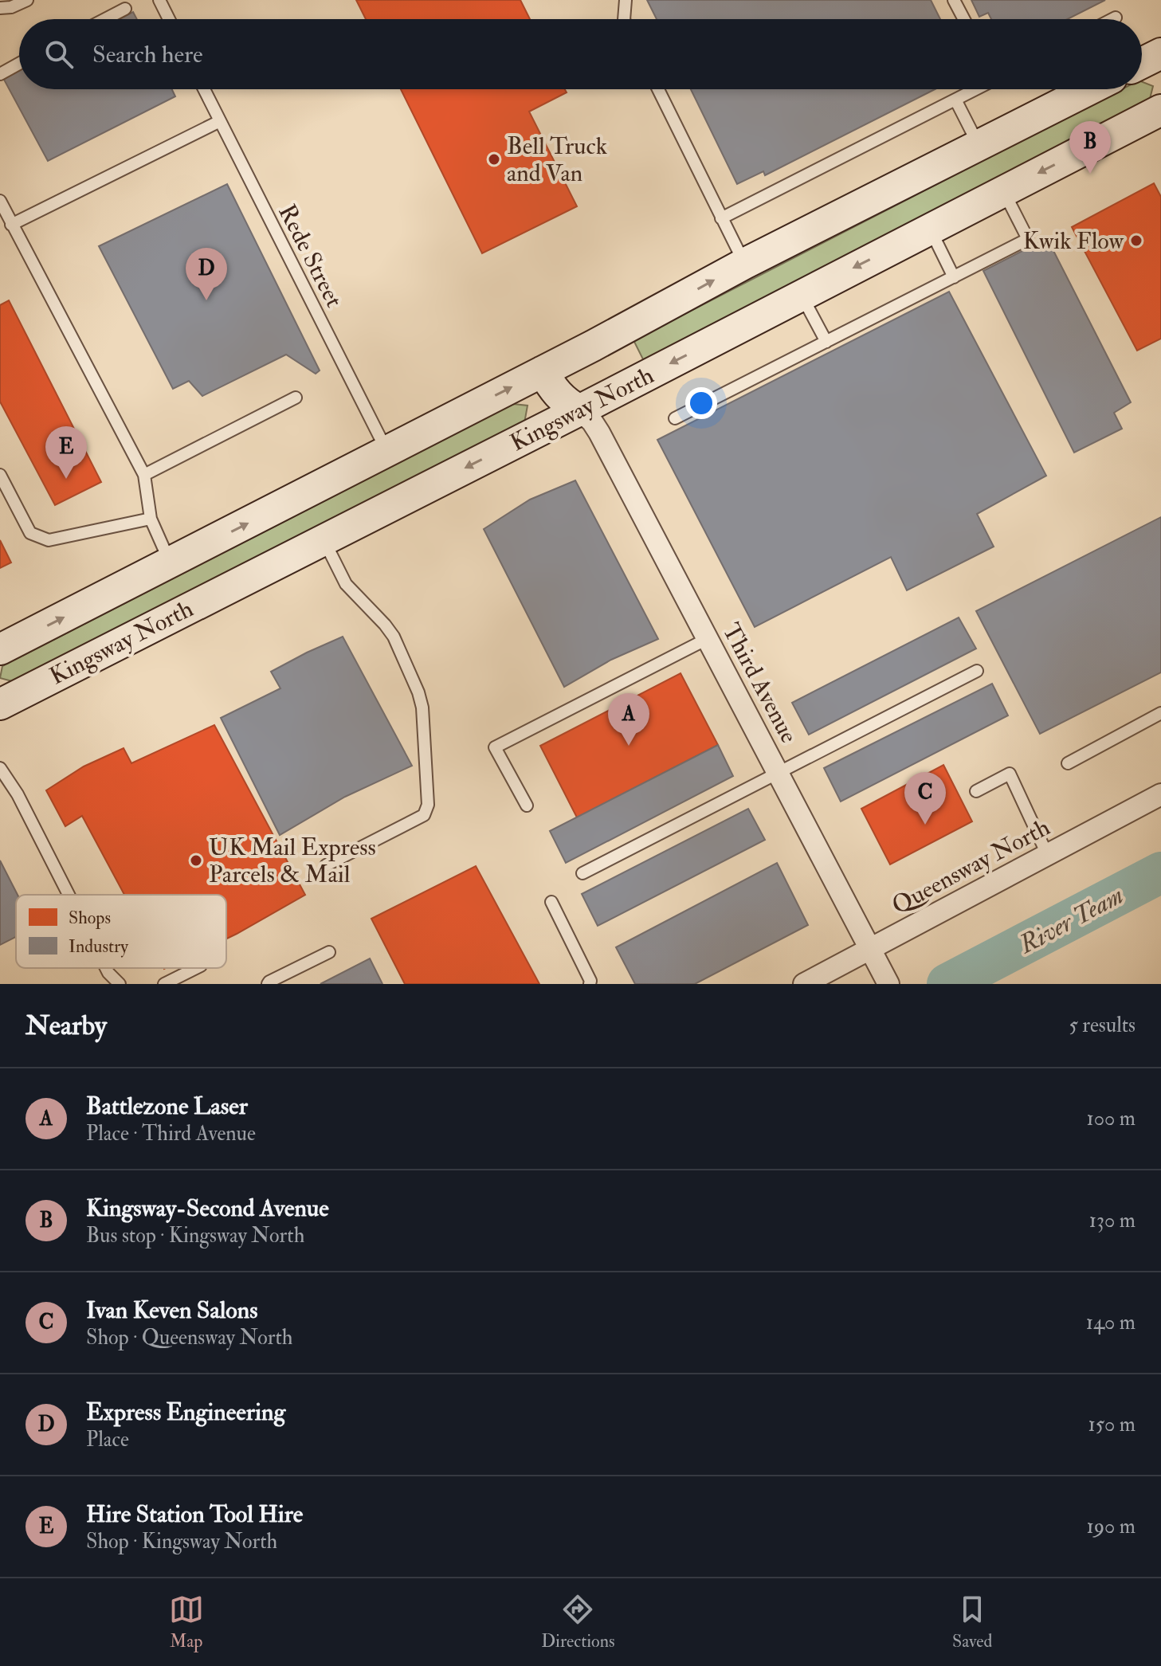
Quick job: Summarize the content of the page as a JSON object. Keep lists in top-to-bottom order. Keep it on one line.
{"streets":{"street":["Kingsway North","Third Avenue","Queensway North"],"lane":["Rede Street"]},"crossings":[["Rede Street","Kingsway North"],["Kingsway North","Third Avenue"],["Third Avenue","Queensway North"]],"water":["River Team"],"places":["Bell Truck and Van","Kwik Flow","UK Mail Express Parcels & Mail"],"legend":["Shops","Industry"],"page":{"search":"Search here","pins":["B","D","E","A","C"],"heading":["Nearby","5 results"],"list":[{"mark":"A","name":"Battlezone Laser","note":"Place · Third Avenue","value":"100 m"},{"mark":"B","name":"Kingsway-Second Avenue","note":"Bus stop · Kingsway North","value":"130 m"},{"mark":"C","name":"Ivan Keven Salons","note":"Shop · Queensway North","value":"140 m"},{"mark":"D","name":"Express Engineering","note":"Place","value":"150 m"},{"mark":"E","name":"Hire Station Tool Hire","note":"Shop · Kingsway North","value":"190 m"}],"nav":["Map","Directions","Saved"]}}
